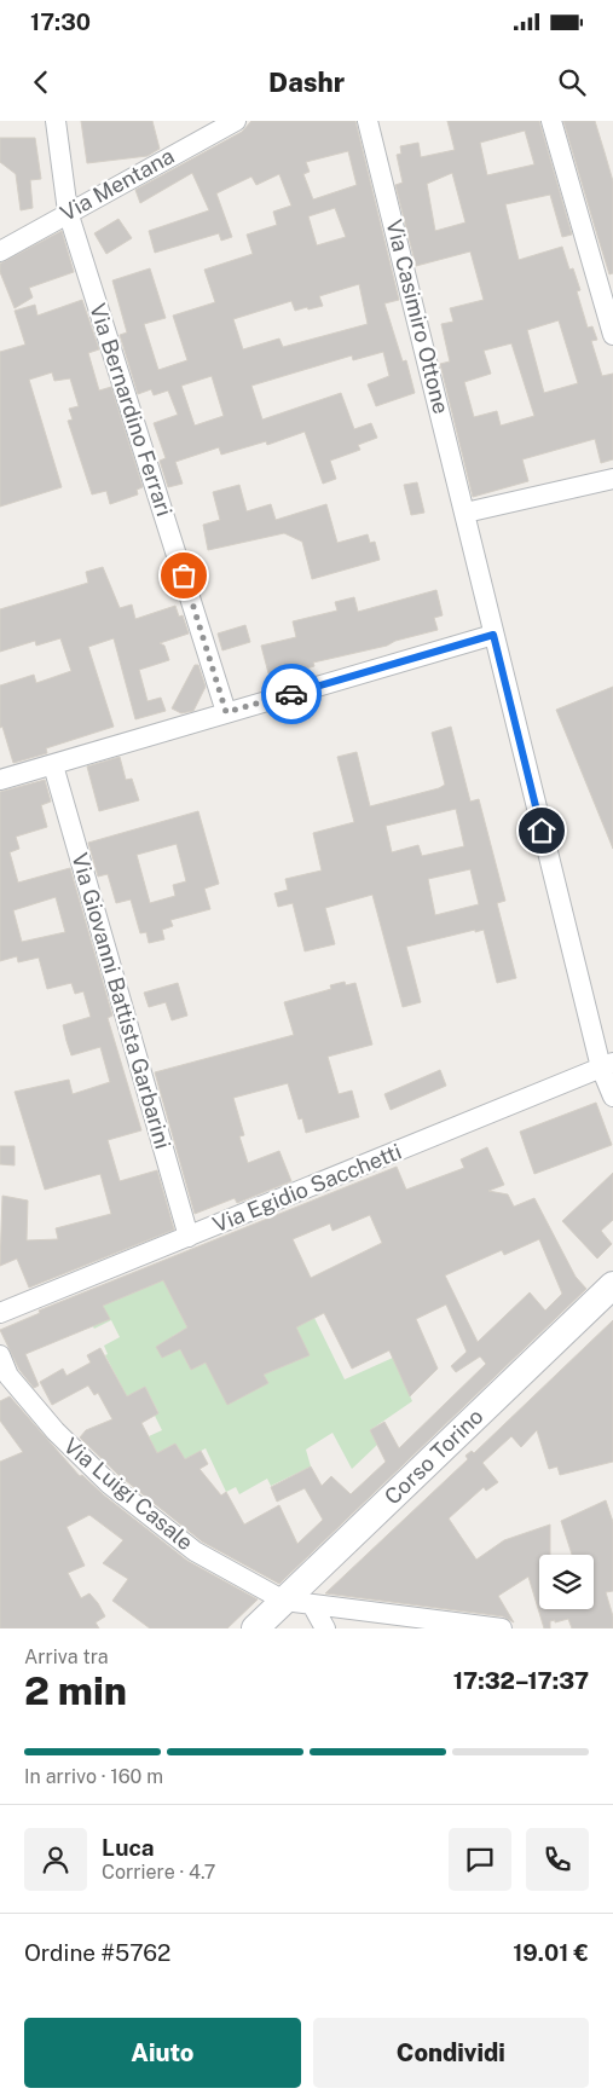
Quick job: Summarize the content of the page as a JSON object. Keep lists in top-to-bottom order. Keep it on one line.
{"streets":{"main road":["Corso Torino"],"street":["Via Mentana","Via Casimiro Ottone","Via Bernardino Ferrari","Via Giovanni Battista Garbarini","Via Egidio Sacchetti","Via Luigi Casale"]},"crossings":[["Via Mentana","Via Bernardino Ferrari"],["Via Casimiro Ottone","Via Egidio Sacchetti"],["Via Giovanni Battista Garbarini","Via Egidio Sacchetti"],["Corso Torino","Via Luigi Casale"]],"page":{"status":"17:30","header":"Dashr","heading":["2 min","Arriva tra","17:32–17:37"],"panel":["Luca","Corriere · 4.7","Ordine #5762","19.01 €"],"bar":"In arrivo · 160 m","buttons":["Aiuto","Condividi"]}}
